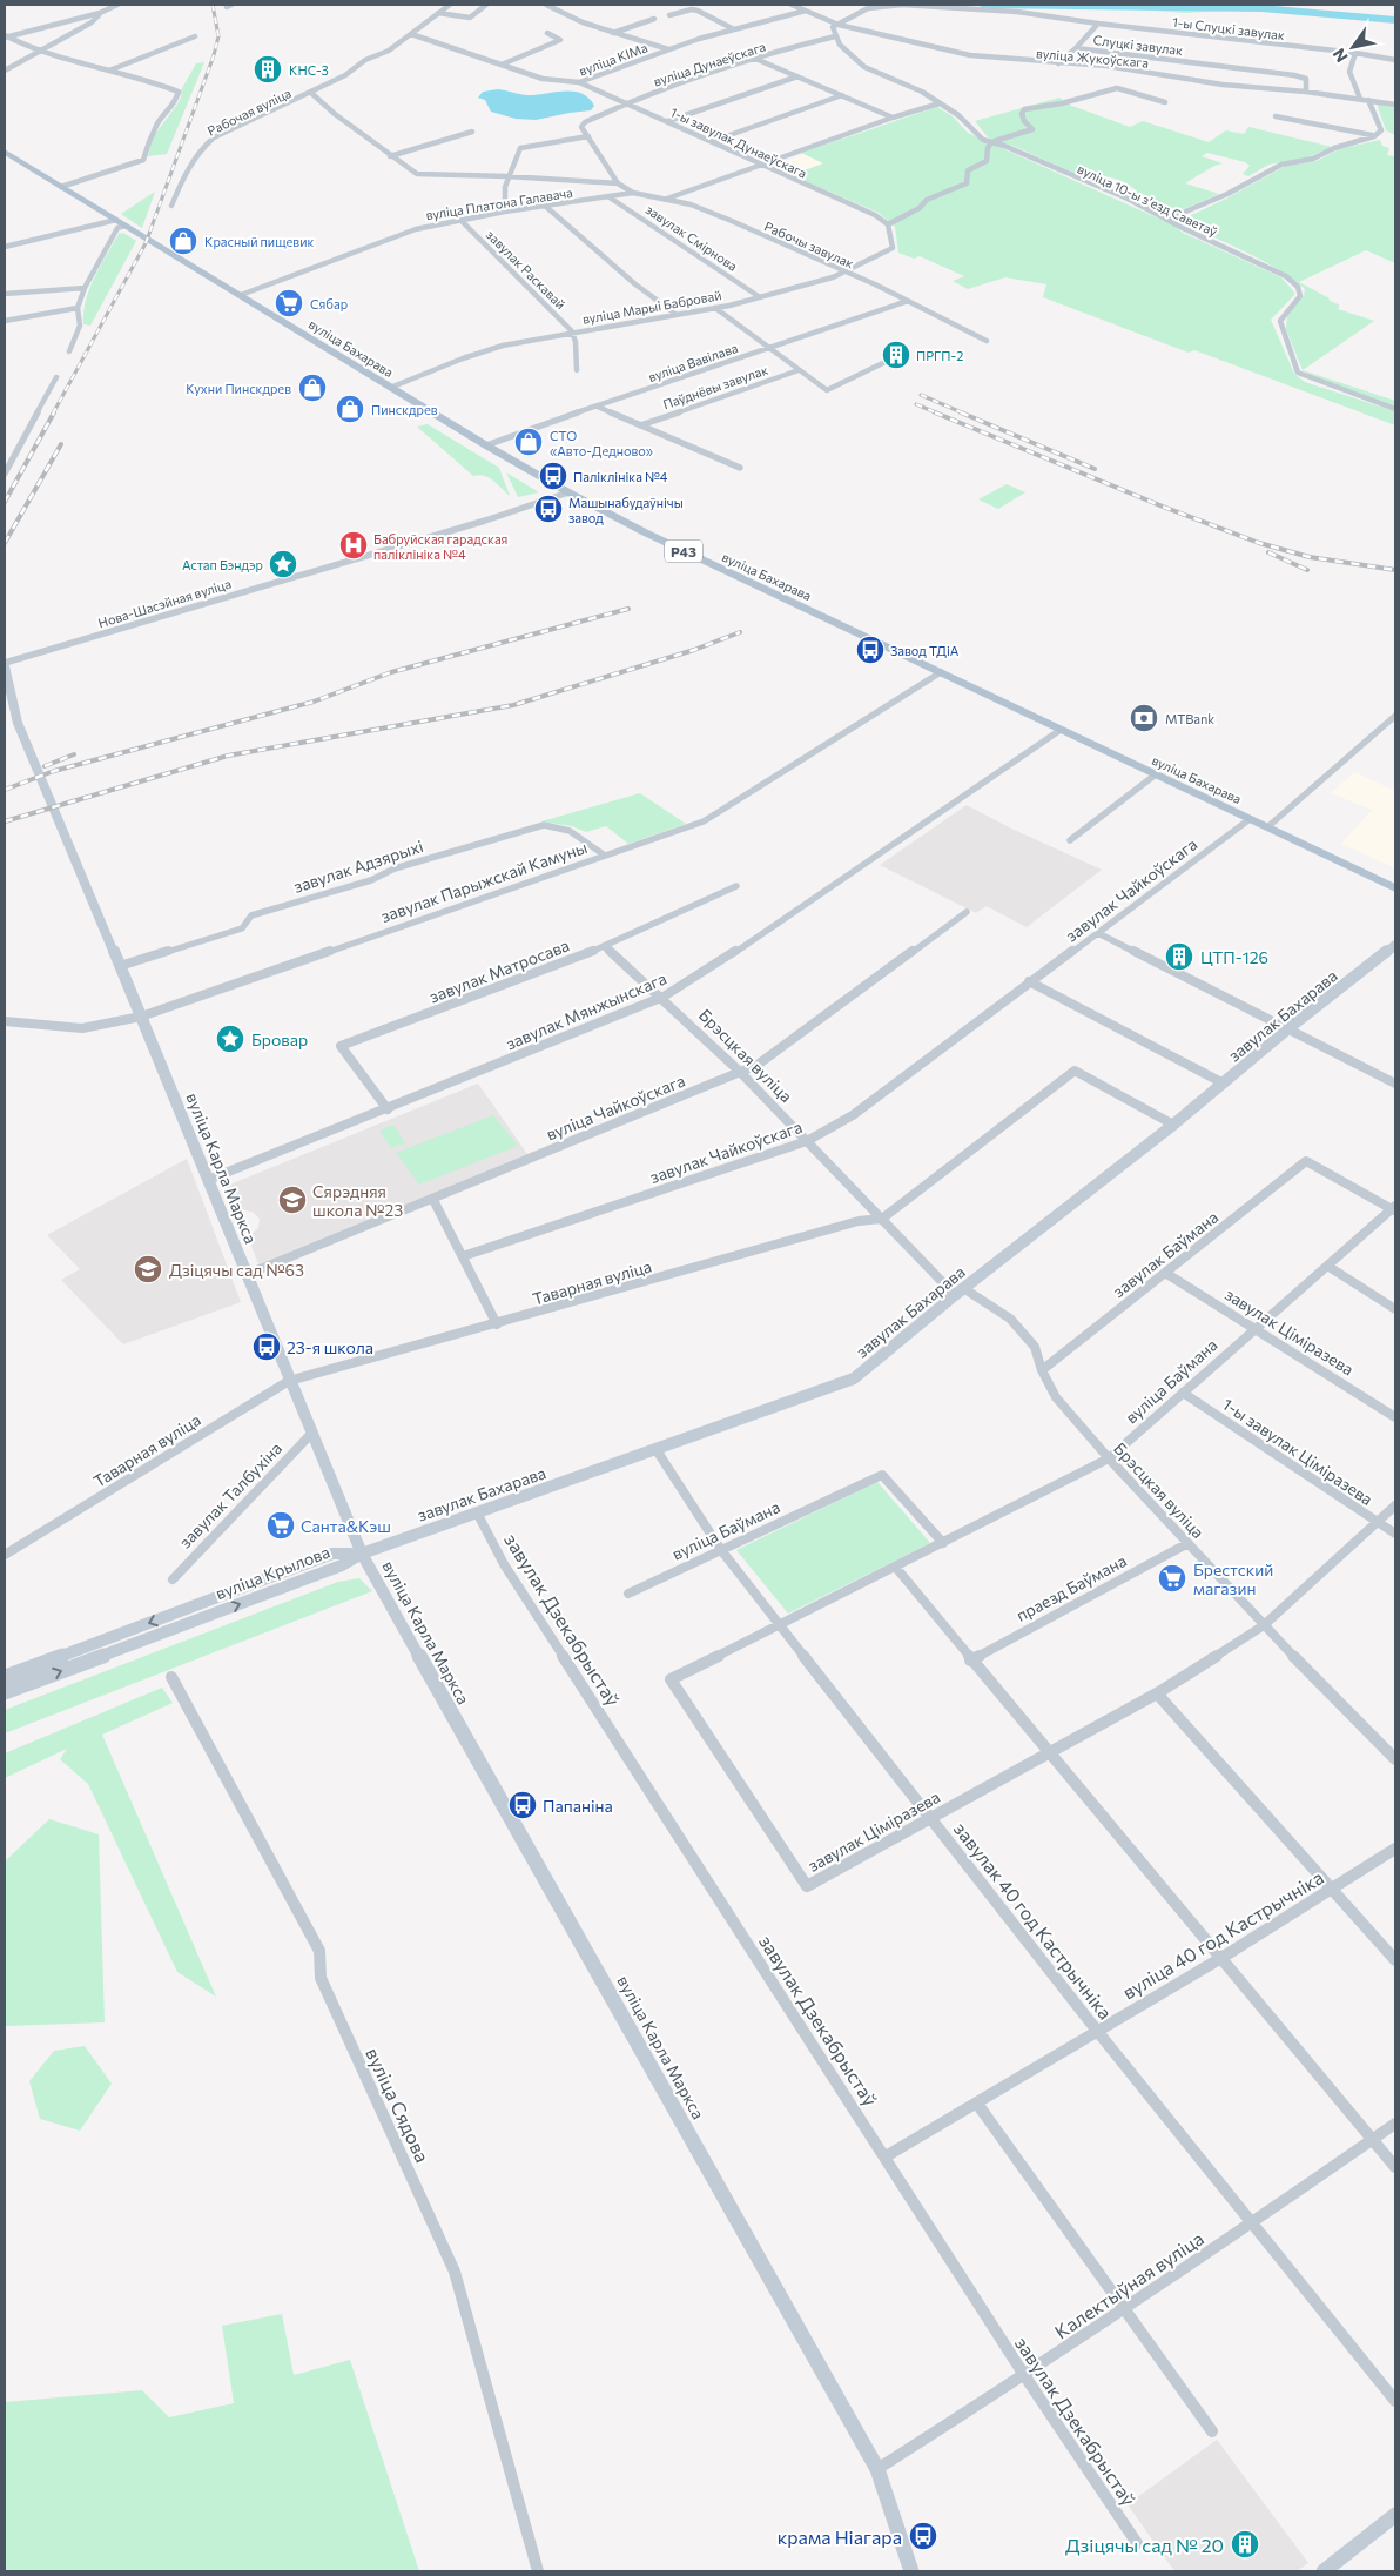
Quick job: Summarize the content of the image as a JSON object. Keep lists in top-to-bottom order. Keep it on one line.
{"streets":{"main road":["вуліца Бахарава","Р43","завулак Бахарава","вуліца Карла Маркса","вуліца Крылова"],"street":["1-ы Слуцкі завулак","Слуцкі завулак","вуліца Жукоўскага","вуліца КІМа","вуліца Дунаеўскага","Рабочая вуліца","1-ы завулак Дунаеўскага","вуліца 10-ы зʼезд Саветаў","вуліца Платона Галавача","завулак Смірнова","Рабочы завулак","завулак Раскавай","вуліца Марыі Бабровай","вуліца Вавілава","Паўднёвы завулак","Нова-Шасэйная вуліца","завулак Адзярыхі","завулак Парыжскай Камуны","завулак Чайкоўскага","завулак Матросава","завулак Мянжынскага","Брэсцкая вуліца","вуліца Чайкоўскага","завулак Баўмана","Таварная вуліца","завулак Ціміразева","вуліца Баўмана","1-ы завулак Ціміразева","завулак Талбухіна","праезд Баўмана","завулак Дзекабрыстаў","завулак 40 год Кастрычніка","вуліца 40 год Кастрычніка","вуліца Сядова","Калектыўная вуліца"]},"crossings":[["1-ы Слуцкі завулак","Слуцкі завулак"],["Слуцкі завулак","вуліца Жукоўскага"],["вуліца Жукоўскага","вуліца КІМа"],["вуліца КІМа","Рабочая вуліца"],["вуліца КІМа","1-ы завулак Дунаеўскага"],["вуліца Дунаеўскага","1-ы завулак Дунаеўскага"],["вуліца Дунаеўскага","вуліца 10-ы зʼезд Саветаў"],["Рабочая вуліца","Рабочы завулак"],["1-ы завулак Дунаеўскага","вуліца Марыі Бабровай"],["вуліца Платона Галавача","завулак Смірнова"],["вуліца Платона Галавача","Рабочы завулак"],["вуліца Платона Галавача","завулак Раскавай"],["вуліца Платона Галавача","вуліца Бахарава"],["завулак Смірнова","вуліца Марыі Бабровай"],["Рабочы завулак","вуліца Марыі Бабровай"],["Рабочы завулак","вуліца Вавілава"],["завулак Раскавай","вуліца Марыі Бабровай"],["вуліца Марыі Бабровай","вуліца Бахарава"],["вуліца Марыі Бабровай","Паўднёвы завулак"],["вуліца Бахарава","вуліца Вавілава"],["вуліца Бахарава","Нова-Шасэйная вуліца"],["вуліца Бахарава","завулак Парыжскай Камуны"],["вуліца Бахарава","завулак Чайкоўскага"],["вуліца Бахарава","завулак Мянжынскага"],["вуліца Вавілава","Паўднёвы завулак"],["Нова-Шасэйная вуліца","вуліца Карла Маркса"],["завулак Адзярыхі","завулак Парыжскай Камуны"],["завулак Адзярыхі","вуліца Карла Маркса"],["завулак Парыжскай Камуны","вуліца Карла Маркса"],["завулак Чайкоўскага","Брэсцкая вуліца"],["завулак Матросава","завулак Мянжынскага"],["завулак Матросава","Брэсцкая вуліца"],["завулак Мянжынскага","Брэсцкая вуліца"],["завулак Мянжынскага","вуліца Карла Маркса"],["завулак Бахарава","Брэсцкая вуліца"],["завулак Бахарава","вуліца Карла Маркса"],["завулак Бахарава","Таварная вуліца"],["завулак Бахарава","вуліца Крылова"],["завулак Бахарава","завулак Дзекабрыстаў"],["завулак Бахарава","завулак 40 год Кастрычніка"],["Брэсцкая вуліца","вуліца Чайкоўскага"],["Брэсцкая вуліца","завулак Баўмана"],["Брэсцкая вуліца","Таварная вуліца"],["Брэсцкая вуліца","завулак Ціміразева"],["Брэсцкая вуліца","вуліца Баўмана"],["Брэсцкая вуліца","праезд Баўмана"],["вуліца Чайкоўскага","вуліца Карла Маркса"],["вуліца Карла Маркса","Таварная вуліца"],["вуліца Карла Маркса","завулак Талбухіна"],["вуліца Карла Маркса","вуліца Крылова"],["вуліца Карла Маркса","Калектыўная вуліца"],["завулак Баўмана","завулак Ціміразева"],["завулак Баўмана","вуліца Баўмана"],["завулак Ціміразева","вуліца Баўмана"],["завулак Ціміразева","1-ы завулак Ціміразева"],["завулак Ціміразева","завулак 40 год Кастрычніка"],["вуліца Баўмана","1-ы завулак Ціміразева"],["вуліца Баўмана","завулак 40 год Кастрычніка"],["завулак Дзекабрыстаў","вуліца 40 год Кастрычніка"],["завулак Дзекабрыстаў","Калектыўная вуліца"],["завулак 40 год Кастрычніка","вуліца 40 год Кастрычніка"],["завулак 40 год Кастрычніка","Калектыўная вуліца"]],"places":{"building":["КНС-3","ПРГП-2","ЦТП-126","Дзіцячы сад № 20"],"shop":["Красный пищевик","Кухни Пинскдрев","Пинскдрев","СТО «Авто-Дедново»"],"supermarket":["Сябар","Санта&Кэш","Брестский магазин"],"bus stop":["Паліклініка №4","Машынабудаўнічы завод","Завод ТДіА","23-я школа","Папаніна","крама Ніагара"],"hospital":["Бабруйская гарадская паліклініка №4"],"place":["Астап Бэндэр","Бровар"],"bank":["MTBank"],"school or university":["Сярэдняя школа №23","Дзіцячы сад №63"]},"north":"bottom left"}
